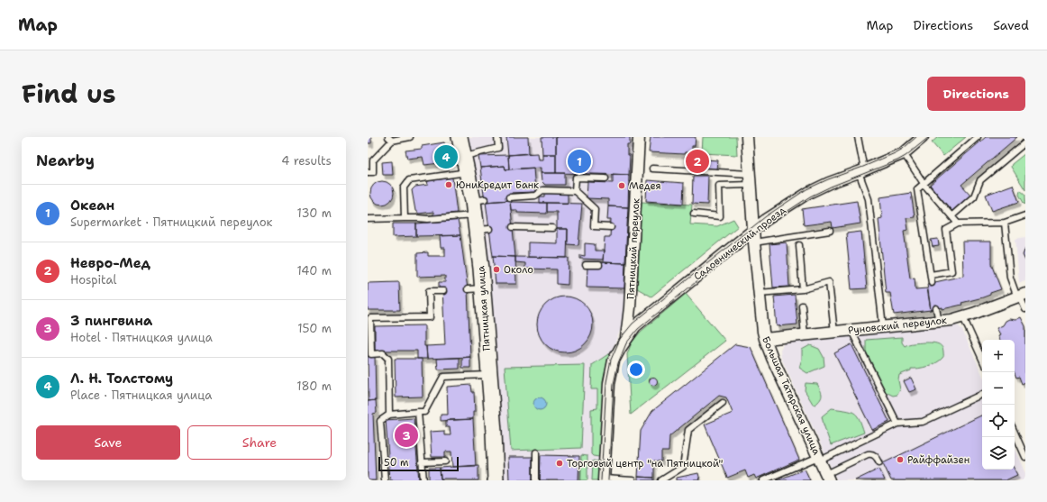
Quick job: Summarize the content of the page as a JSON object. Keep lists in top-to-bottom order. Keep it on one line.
{"streets":{"street":["Садовнический проезд","Пятницкий переулок","Пятницкая улица","Руновский переулок","Большая Татарская улица"]},"crossings":[["Садовнический проезд","Пятницкий переулок"],["Садовнический проезд","Большая Татарская улица"],["Руновский переулок","Большая Татарская улица"]],"places":["ЮниКредит Банк","Медея","Около","Райффайзен","Торговый центр \"на Пятницкой\""],"scale_bar":"50 m","page":{"header":"Map","nav":["Map","Directions","Saved"],"title":"Find us","buttons":["Directions",["Save","Share"]],"heading":["Nearby","4 results"],"pins":["4","1","2","3"],"list":[{"mark":"1","name":"Океан","note":"Supermarket · Пятницкий переулок","value":"130 m"},{"mark":"2","name":"Невро-Мед","note":"Hospital","value":"140 m"},{"mark":"3","name":"3 пингвина","note":"Hotel · Пятницкая улица","value":"150 m"},{"mark":"4","name":"Л. Н. Толстому","note":"Place · Пятницкая улица","value":"180 m"}],"map_buttons":["+","−"],"scale":"50 m"}}
